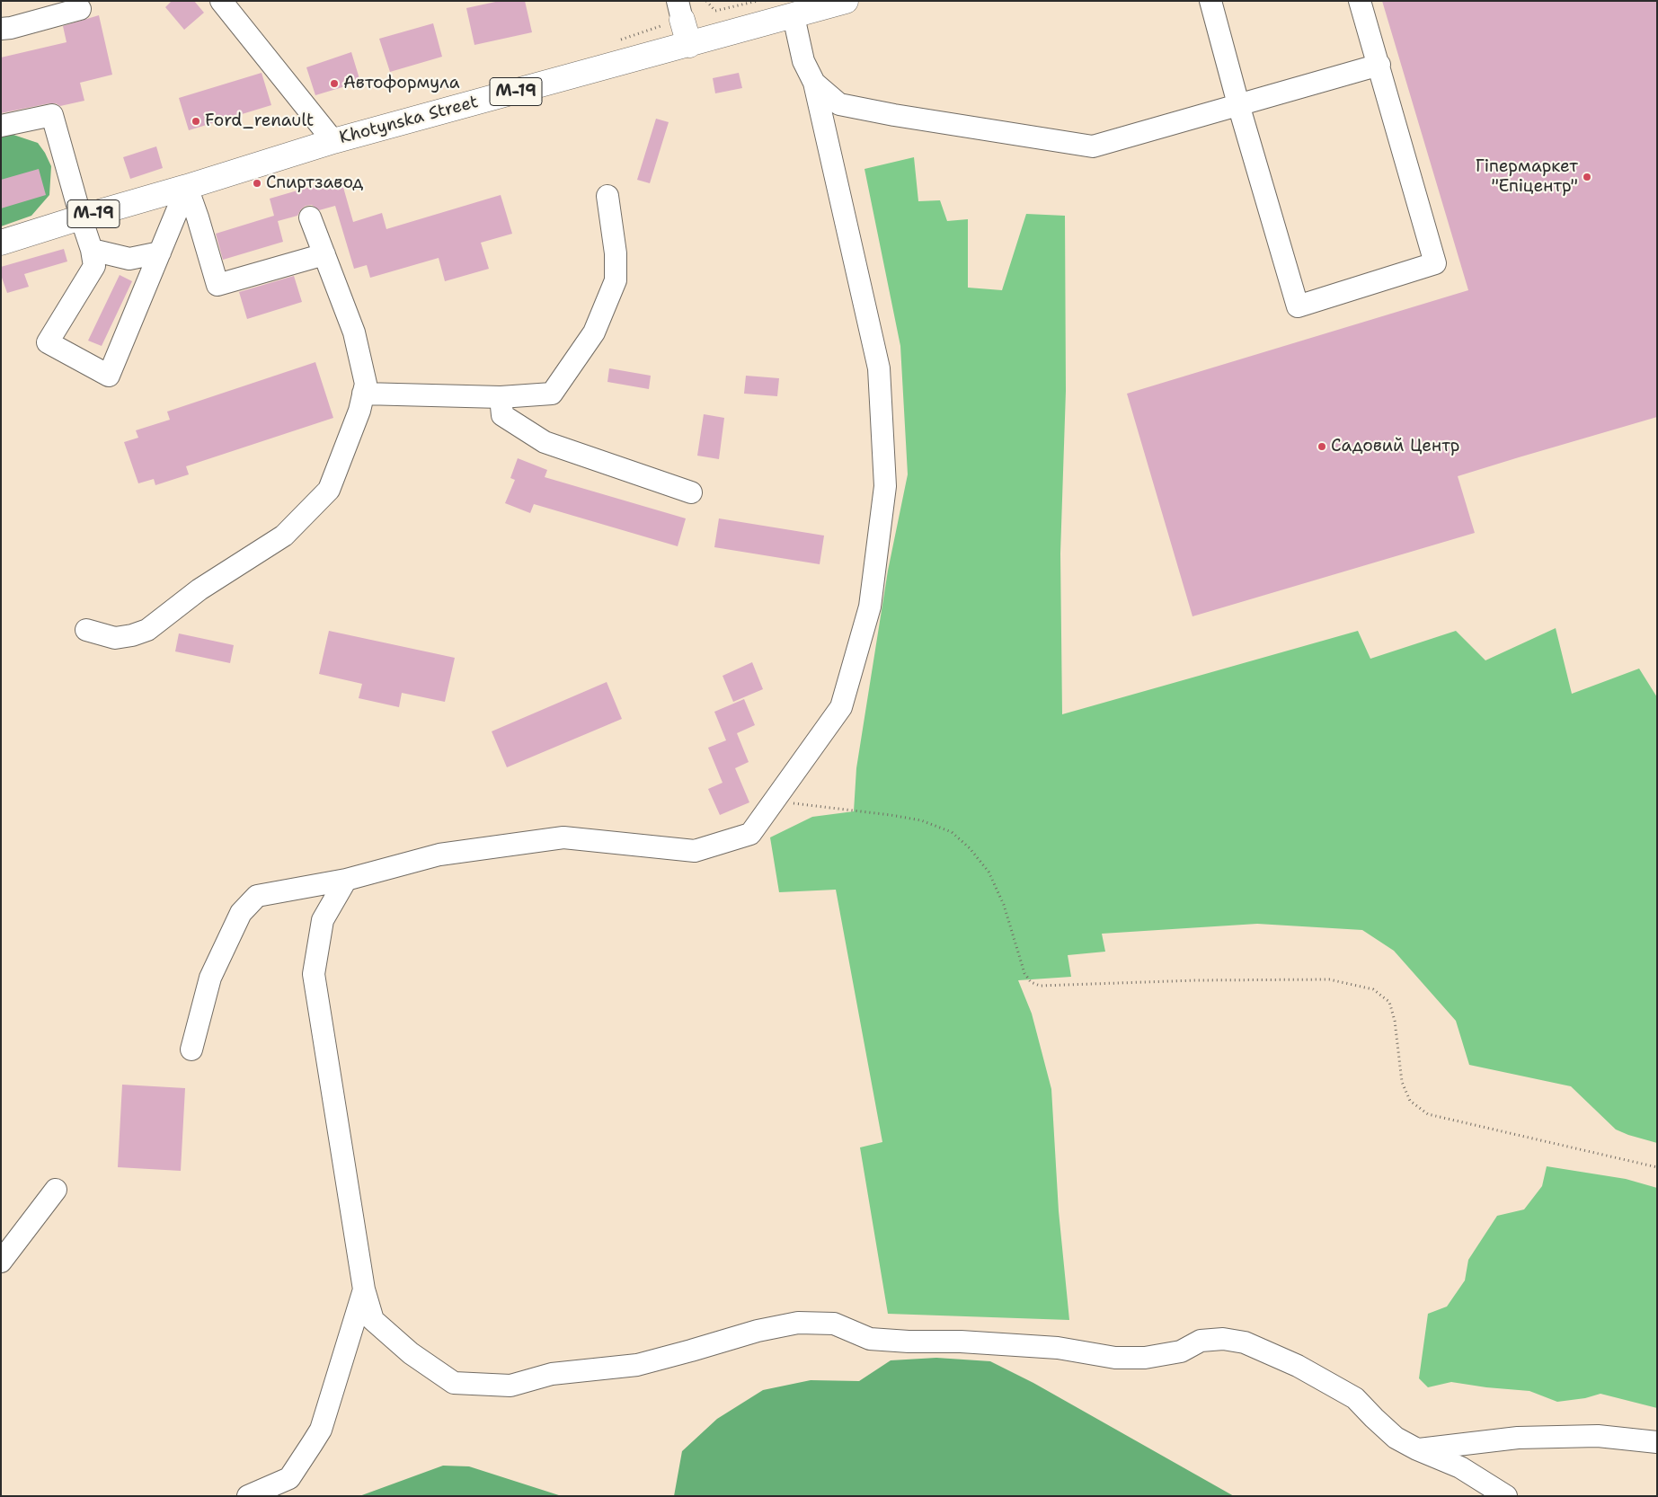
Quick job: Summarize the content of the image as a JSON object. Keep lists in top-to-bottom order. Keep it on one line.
{"streets":{"highway":["М-19","Khotynska Street"]},"places":["Автоформула","Ford_renault","Гіпермаркет \"Епіцентр\"","Спиртзавод","Садовий Центр"]}
